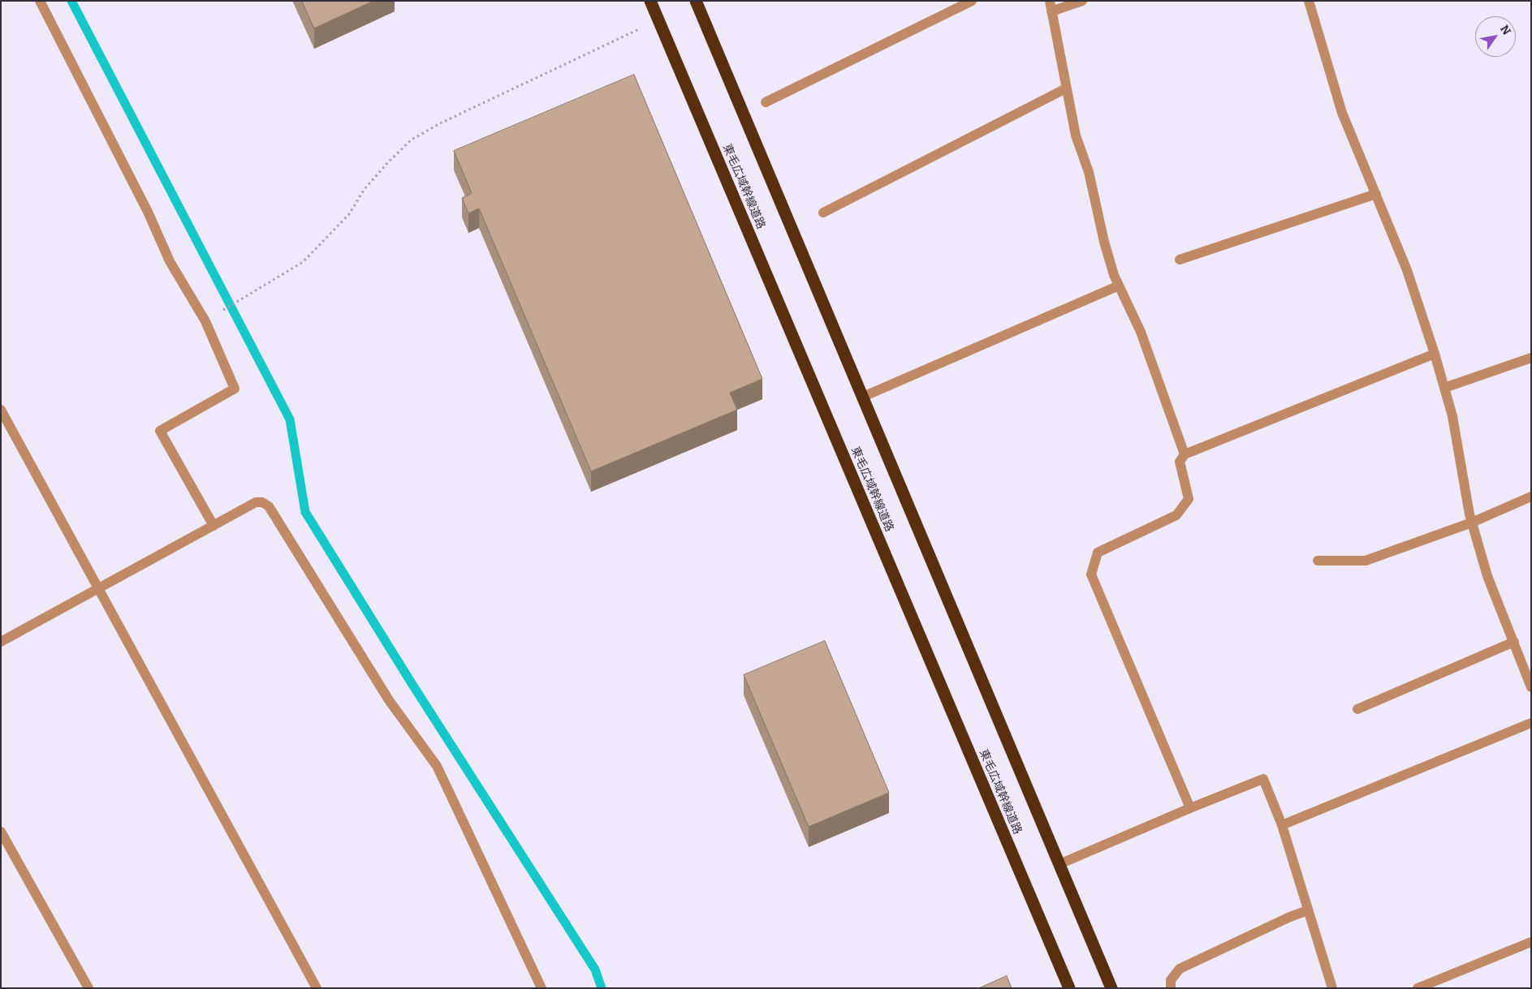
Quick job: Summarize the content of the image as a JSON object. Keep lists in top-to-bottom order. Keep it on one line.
{"streets":{"highway":["東毛広域幹線道路"]},"north":"top right"}
